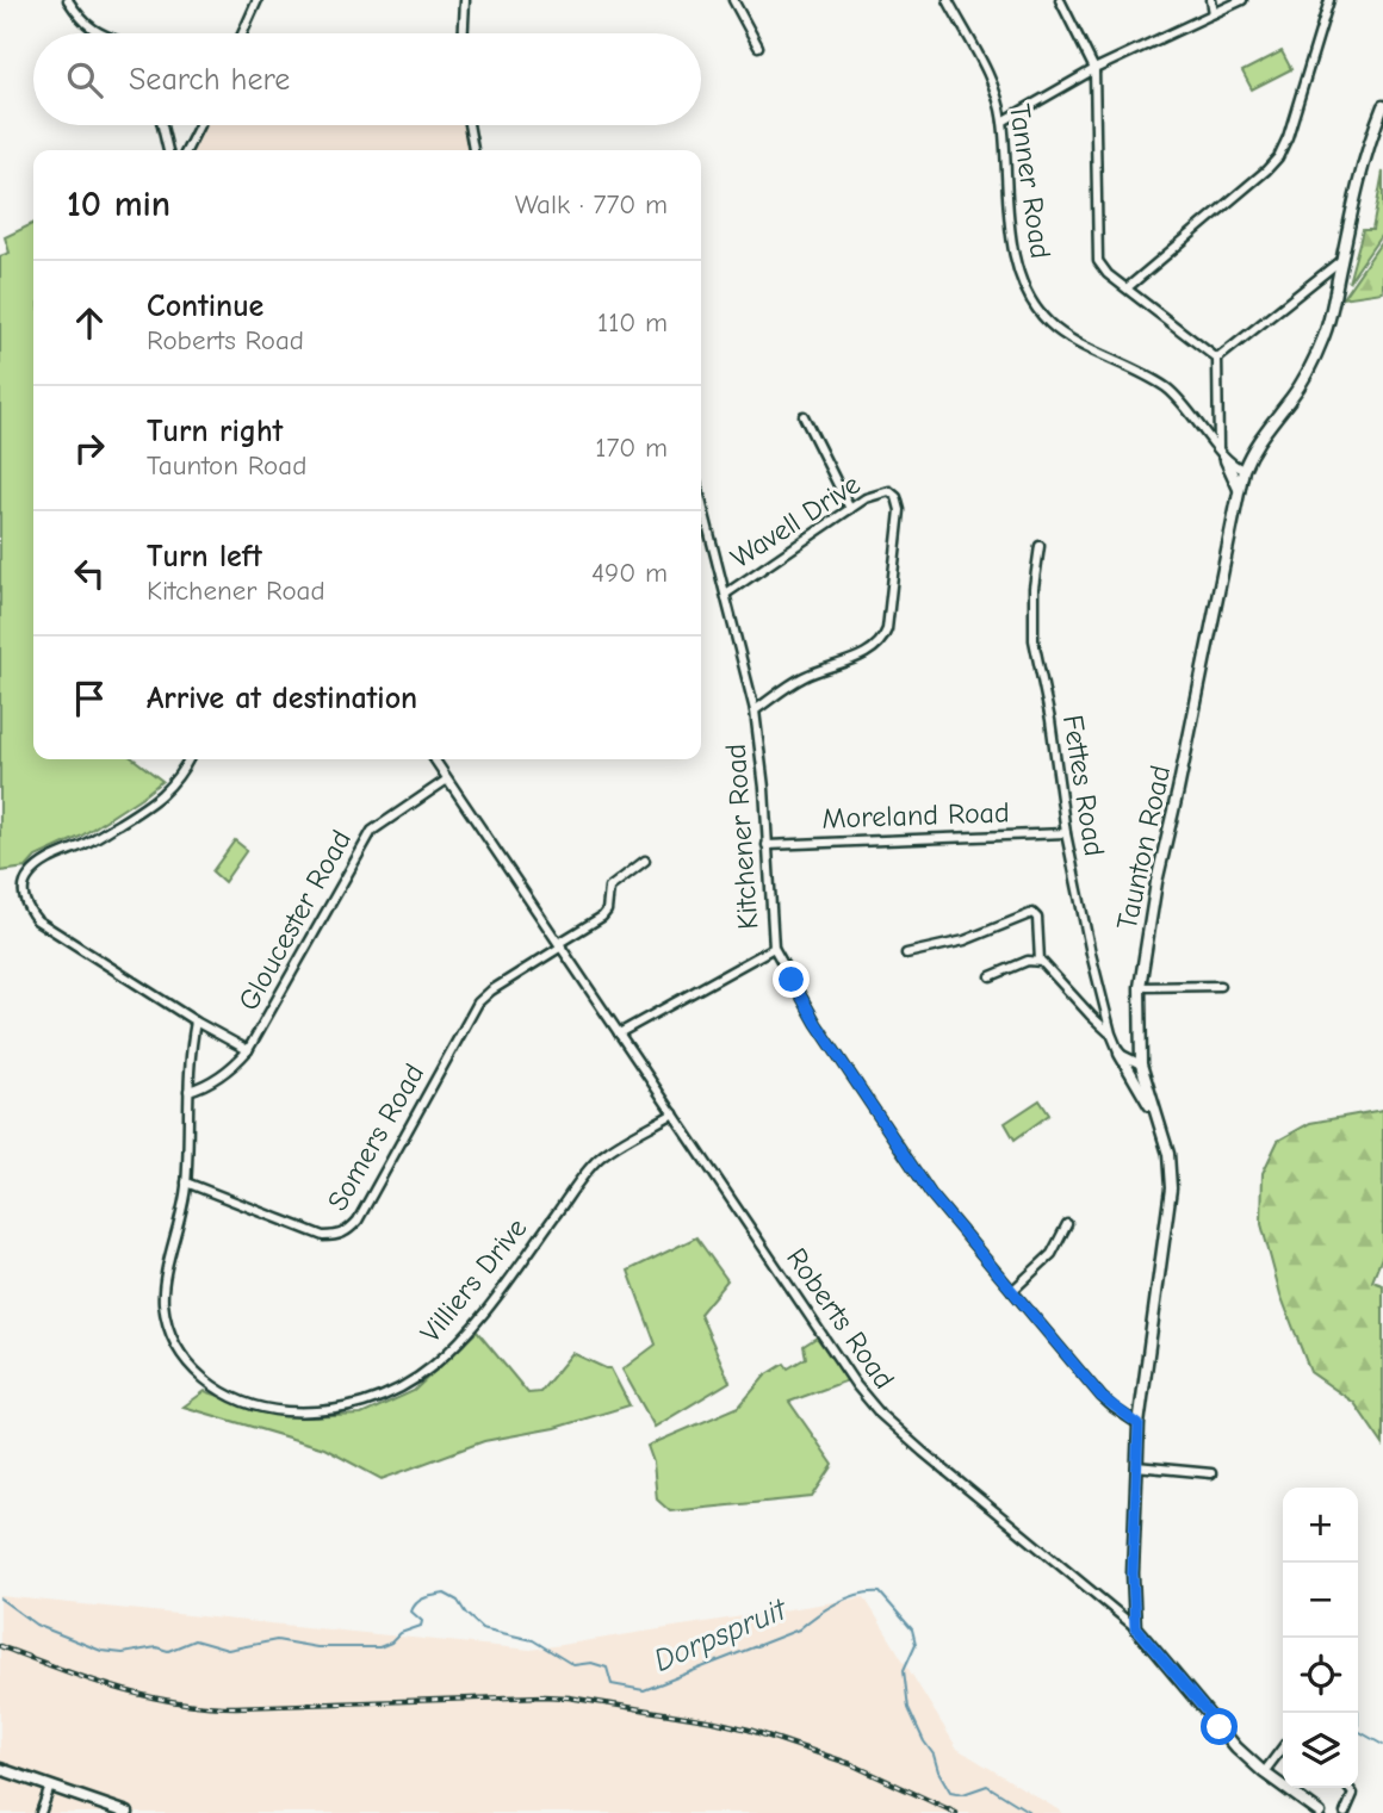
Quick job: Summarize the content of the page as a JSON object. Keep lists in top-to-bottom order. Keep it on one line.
{"streets":{"street":["Tanner Road","Wavell Drive","Fettes Road","Moreland Road","Kitchener Road","Taunton Road","Gloucester Road","Somers Road","Villiers Drive","Roberts Road"]},"crossings":[["Tanner Road","Taunton Road"],["Wavell Drive","Kitchener Road"],["Fettes Road","Moreland Road"],["Moreland Road","Kitchener Road"],["Kitchener Road","Taunton Road"],["Taunton Road","Roberts Road"],["Gloucester Road","Villiers Drive"],["Gloucester Road","Roberts Road"],["Somers Road","Villiers Drive"],["Somers Road","Roberts Road"],["Villiers Drive","Roberts Road"]],"water":["Dorpspruit"],"page":{"search":"Search here","heading":["10 min","Walk · 770 m"],"list":[["Continue","Roberts Road","110 m"],["Turn right","Taunton Road","170 m"],["Turn left","Kitchener Road","490 m"],"Arrive at destination"],"map_buttons":["+","−"]}}
